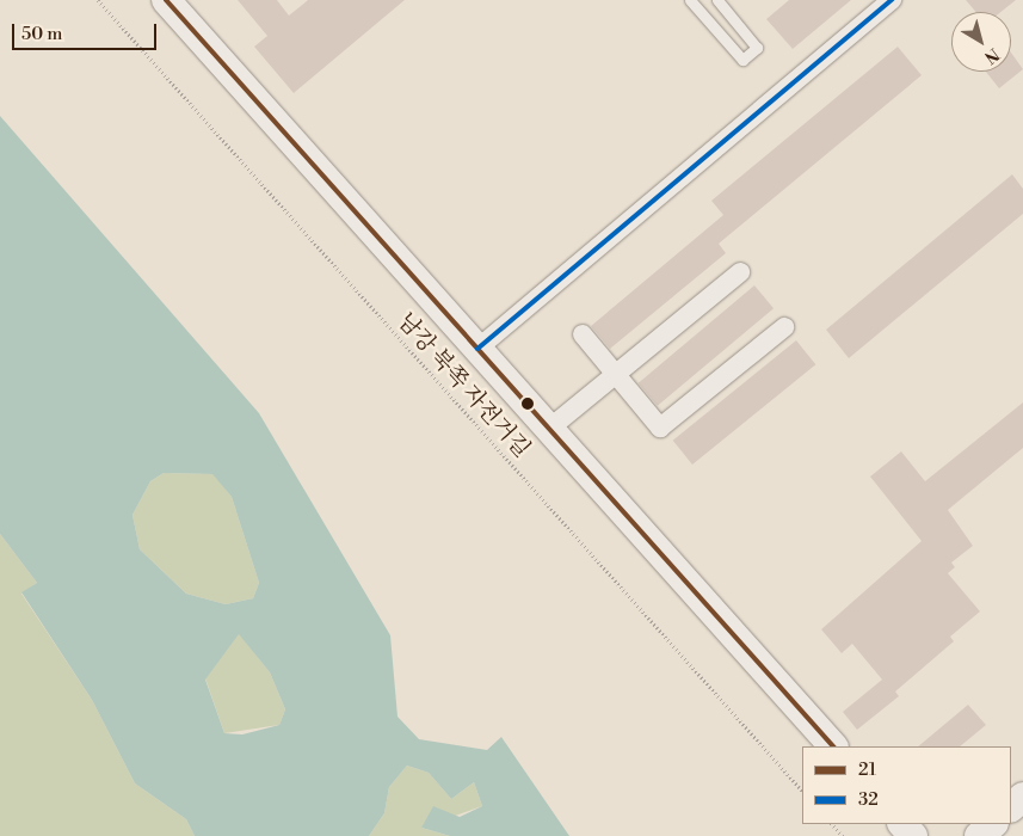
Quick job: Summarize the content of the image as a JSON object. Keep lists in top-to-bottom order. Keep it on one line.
{"streets":{"path":["남강 북쪽 자전거길"]},"lines":["transit line 21","transit line 32"],"legend":["21","32"],"scale_bar":"50 m","north":"bottom right"}
